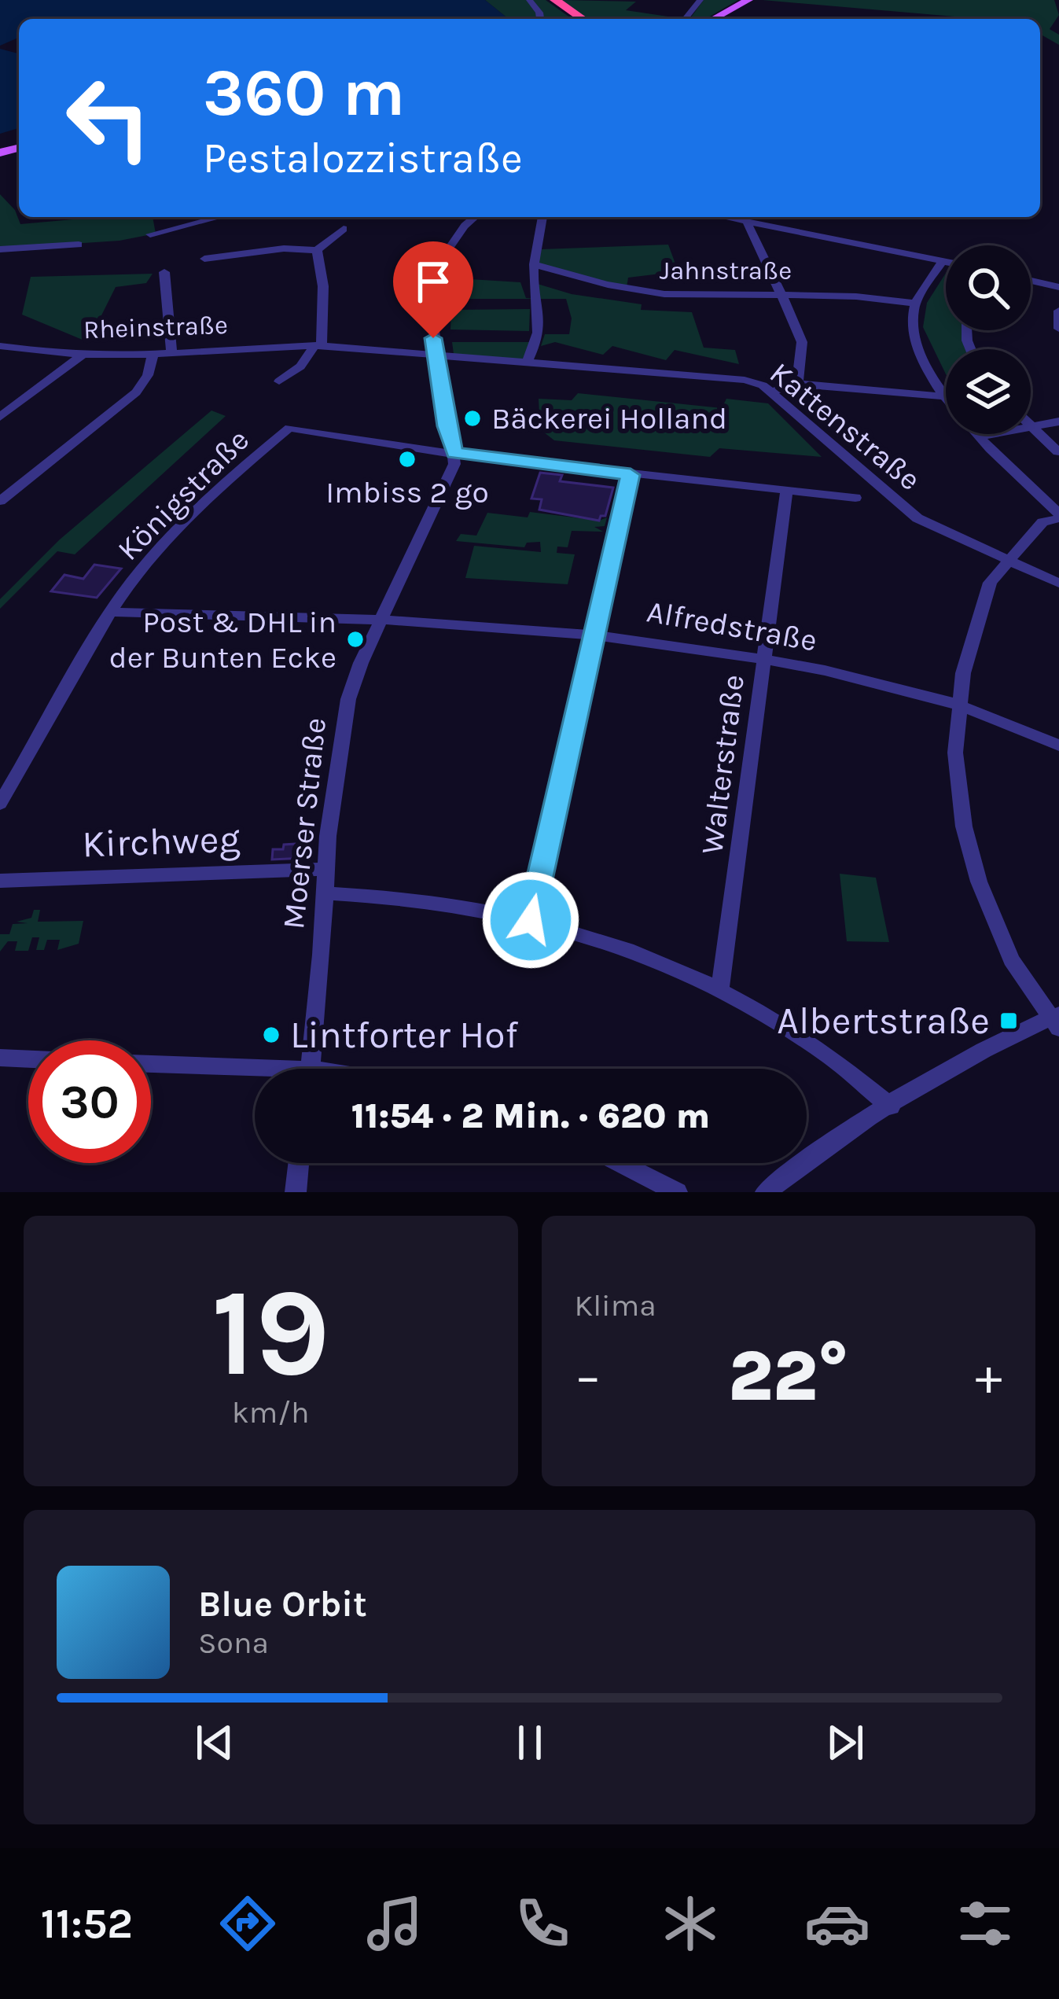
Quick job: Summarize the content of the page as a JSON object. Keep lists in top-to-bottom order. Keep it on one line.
{"streets":{"street":["Jahnstraße","Rheinstraße","Kattenstraße","Königstraße","Alfredstraße","Walterstraße","Moerser Straße","Kirchweg"]},"crossings":[["Rheinstraße","Kattenstraße"],["Rheinstraße","Moerser Straße"],["Kattenstraße","Moerser Straße"],["Königstraße","Alfredstraße"],["Königstraße","Moerser Straße"],["Alfredstraße","Walterstraße"],["Alfredstraße","Moerser Straße"],["Moerser Straße","Kirchweg"]],"places":{"other":["Bäckerei Holland","Imbiss 2 go","Post & DHL in der Bunten Ecke","Lintforter Hof"],"transit":["Albertstraße"]},"page":{"turn":["360 m","Pestalozzistraße"],"limit":"30","trip":"11:54 · 2 Min. · 620 m","tile":[["19","km/h"],"Klima"],"heat":["−","22°","+"],"song":["Blue Orbit","Sona"],"tabs":"11:52"}}
